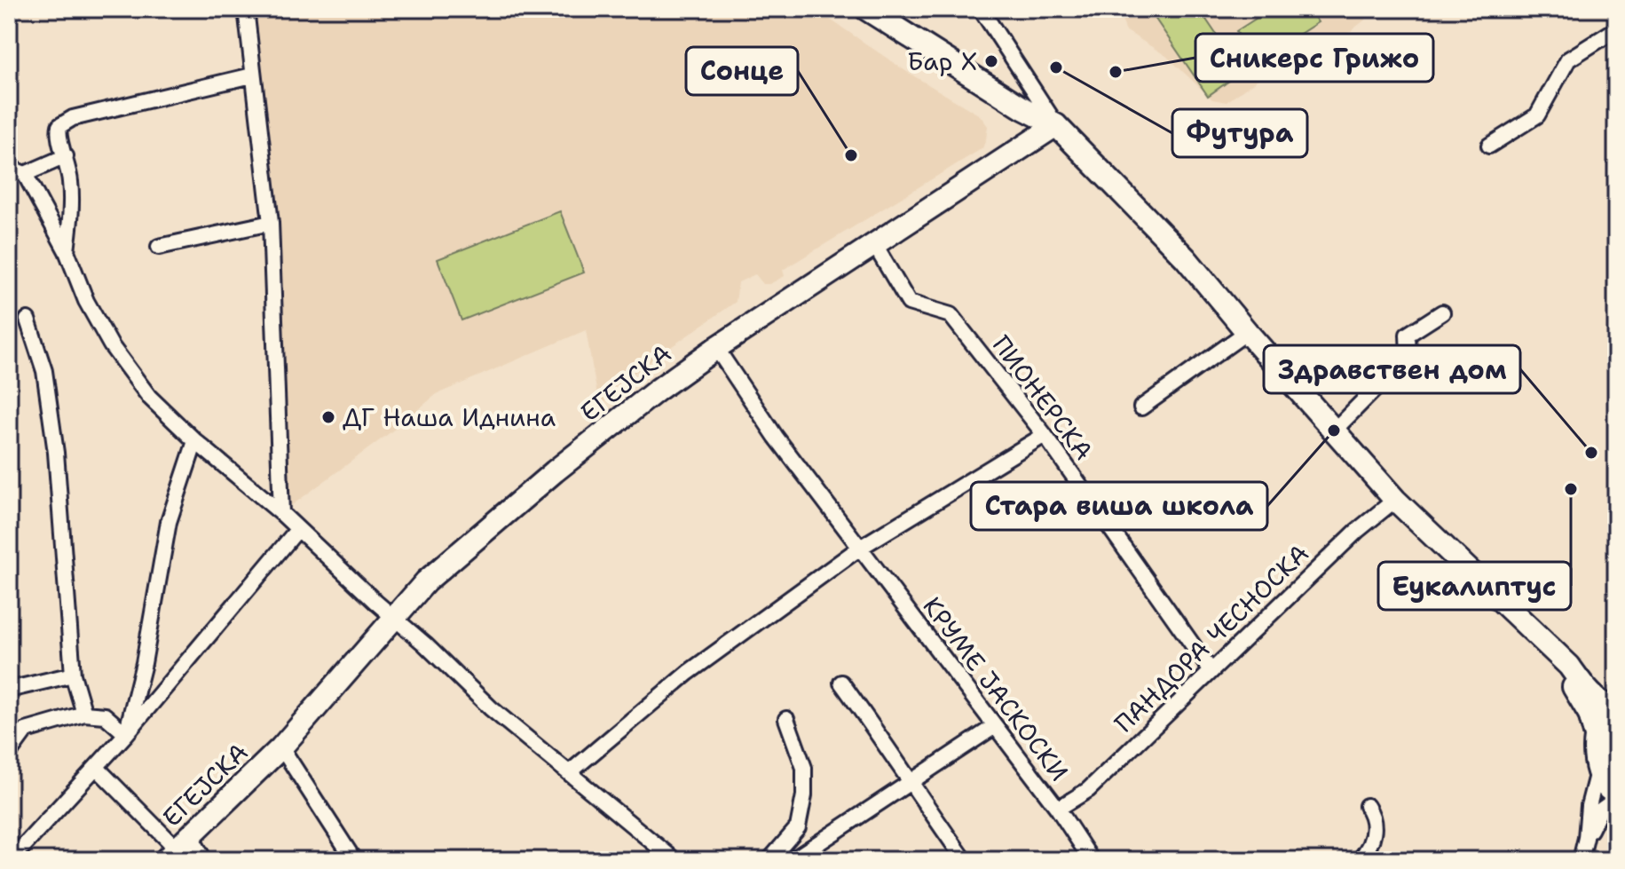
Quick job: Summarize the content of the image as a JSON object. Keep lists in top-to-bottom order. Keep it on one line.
{"streets":{"street":["ЕГЕЈСКА","ПИОНЕРСКА","ПАНДОРА ЧЕСНОСКА","КРУМЕ ЈАСКОСКИ"]},"crossings":[["ЕГЕЈСКА","ПИОНЕРСКА"],["ЕГЕЈСКА","КРУМЕ ЈАСКОСКИ"],["ПИОНЕРСКА","ПАНДОРА ЧЕСНОСКА"],["ПАНДОРА ЧЕСНОСКА","КРУМЕ ЈАСКОСКИ"]],"places":["Бар Х","Футура","Сникерс Грижо","Сонце","ДГ Наша Иднина","Стара виша школа","Здравствен дом","Еукалиптус"]}
